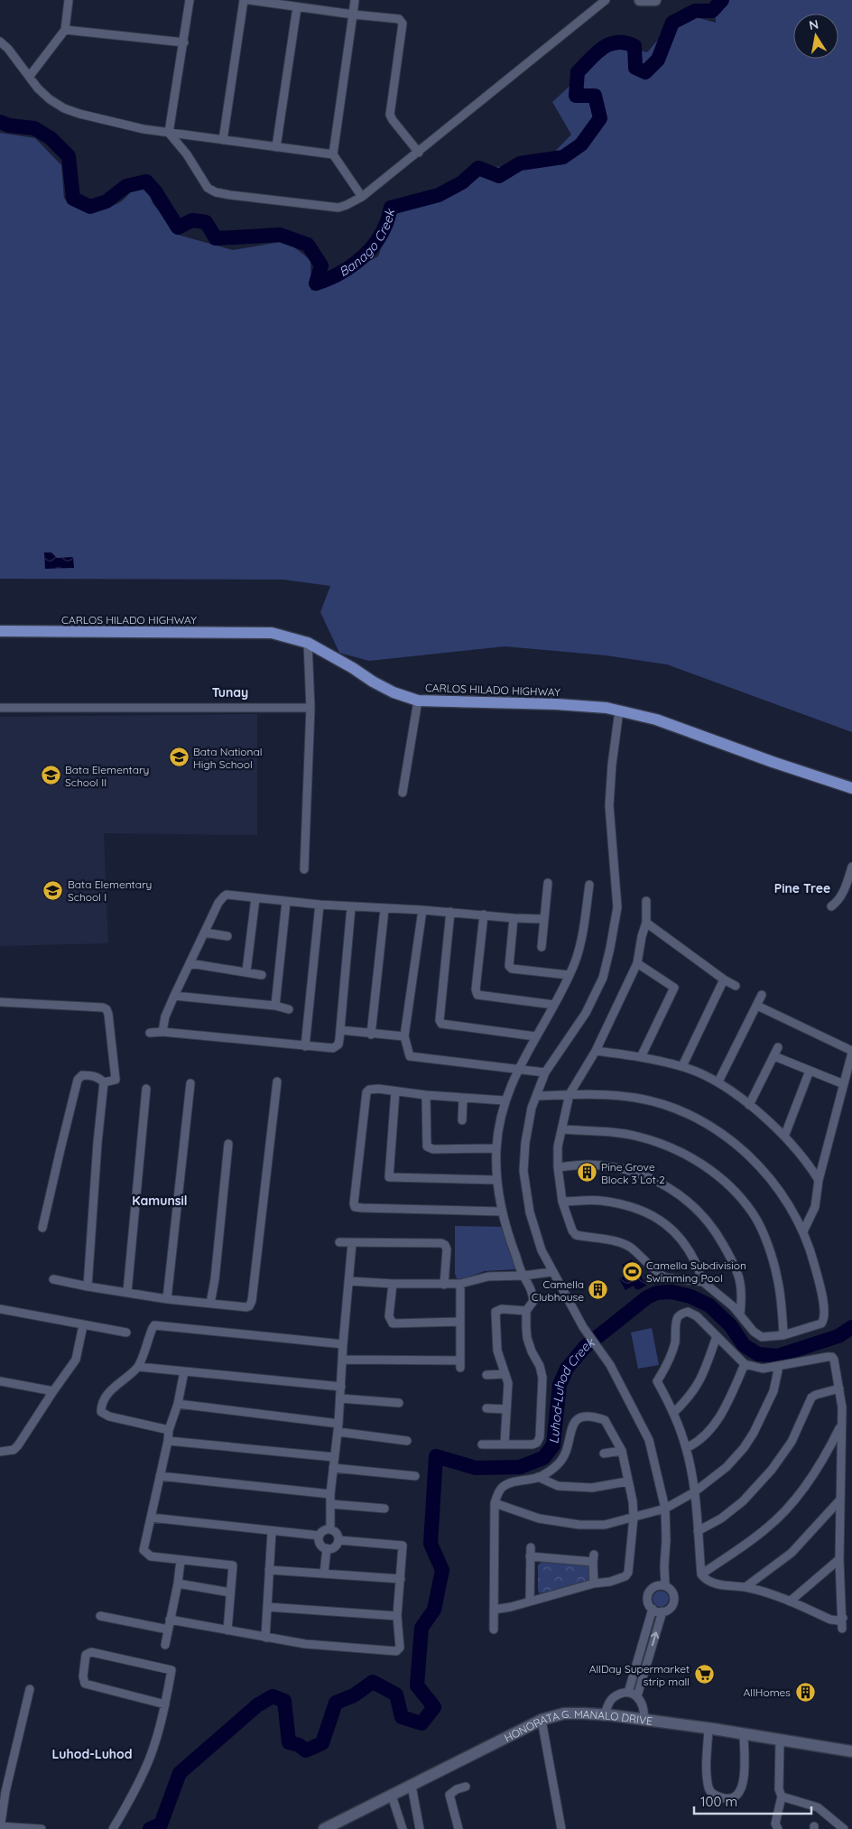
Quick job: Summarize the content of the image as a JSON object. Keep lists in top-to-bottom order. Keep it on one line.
{"streets":{"main road":["CARLOS HILADO HIGHWAY"],"street":["HONORATA G. MANALO DRIVE"]},"districts":["Tunay","Pine Tree","Kamunsil","Luhod-Luhod"],"water":["Banago Creek","Luhod-Luhod Creek"],"places":{"school or university":["Bata National High School","Bata Elementary School II","Bata Elementary School I"],"building":["Pine Grove Block 3 Lot 2","Camella Clubhouse","AllHomes"],"sports":["Camella Subdivision Swimming Pool"],"supermarket":["AllDay Supermarket strip mall"]},"scale_bar":"100 m","north":"top"}
